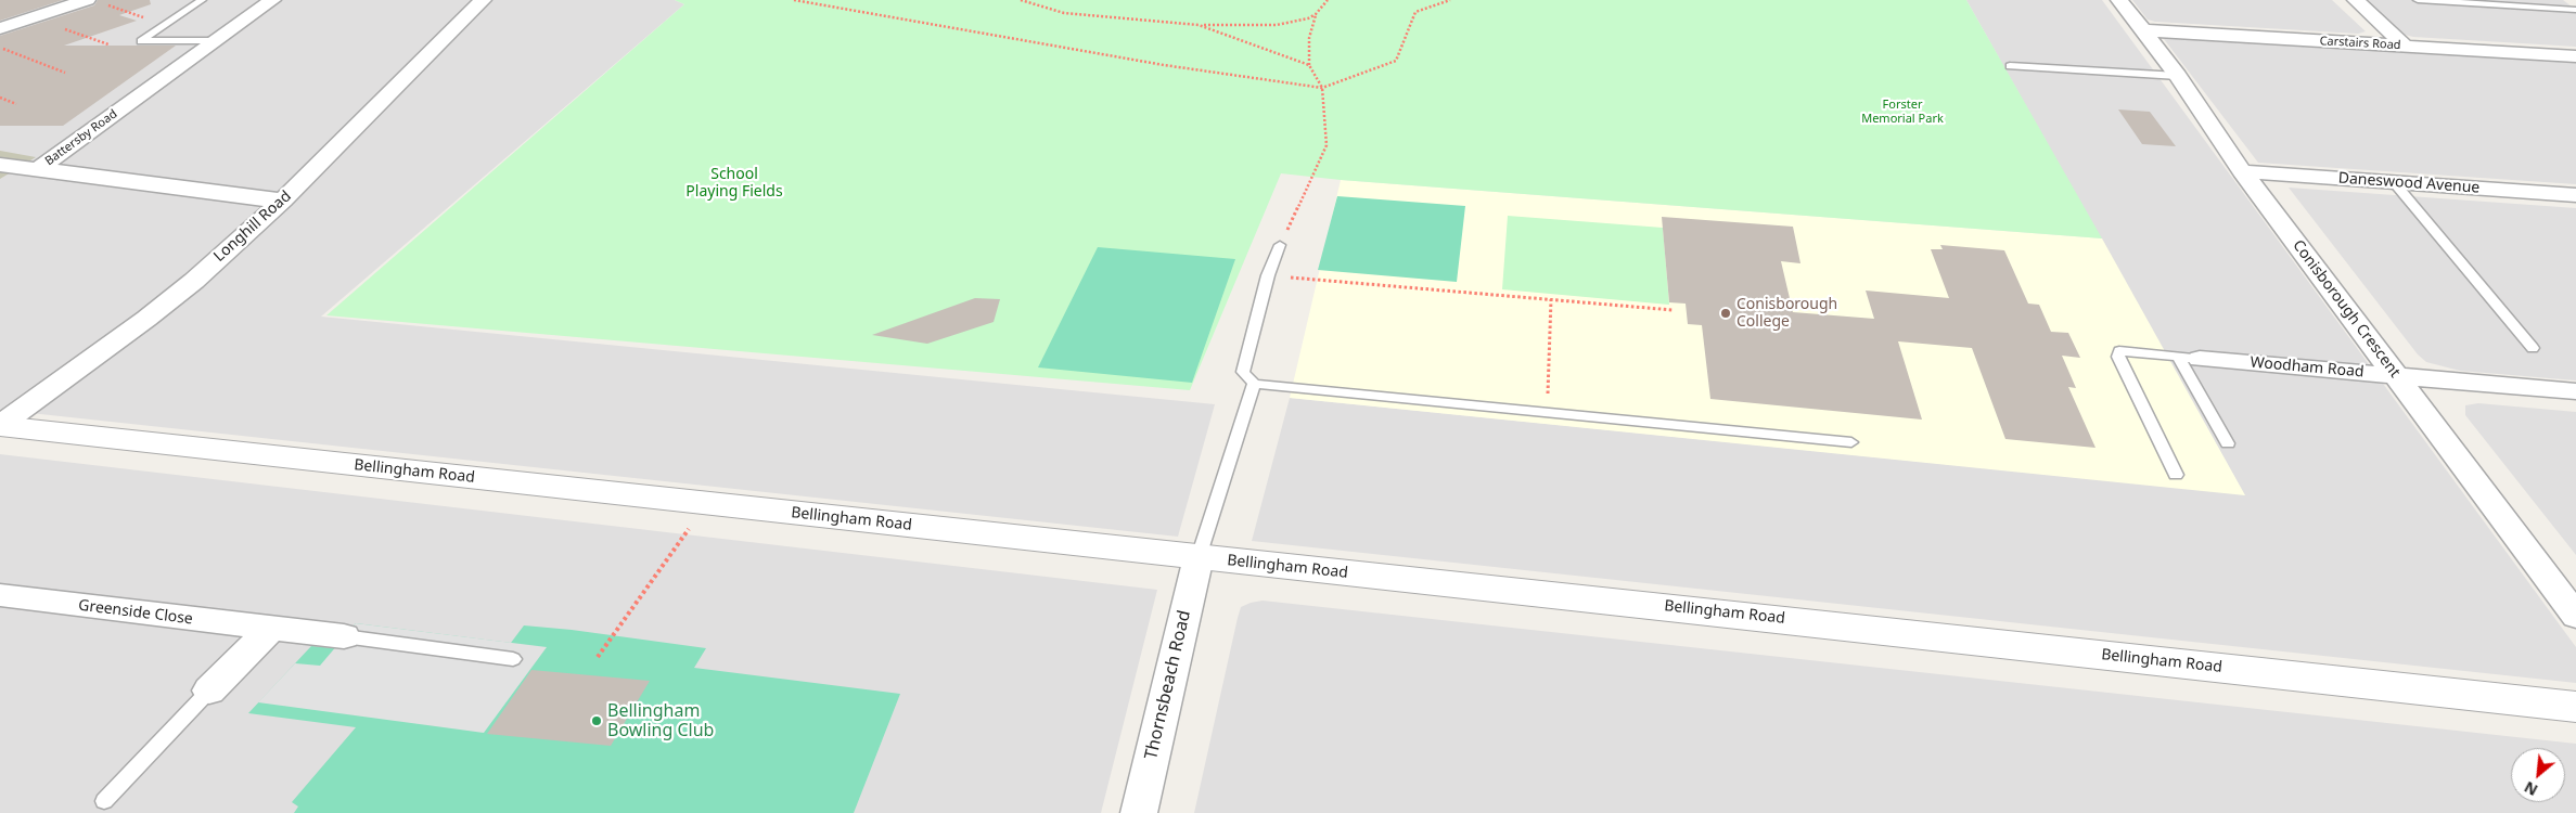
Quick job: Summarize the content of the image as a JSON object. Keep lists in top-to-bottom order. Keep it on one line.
{"streets":{"street":["Carstairs Road","Battersby Road","Daneswood Avenue","Longhill Road","Conisborough Crescent","Woodham Road","Bellingham Road","Greenside Close","Thornsbeach Road"]},"crossings":[["Carstairs Road","Conisborough Crescent"],["Battersby Road","Longhill Road"],["Daneswood Avenue","Conisborough Crescent"],["Longhill Road","Bellingham Road"],["Conisborough Crescent","Woodham Road"],["Bellingham Road","Thornsbeach Road"]],"parks":["Forster Memorial Park","School Playing Fields"],"places":["Conisborough College","Bellingham Bowling Club"],"north":"bottom left"}
